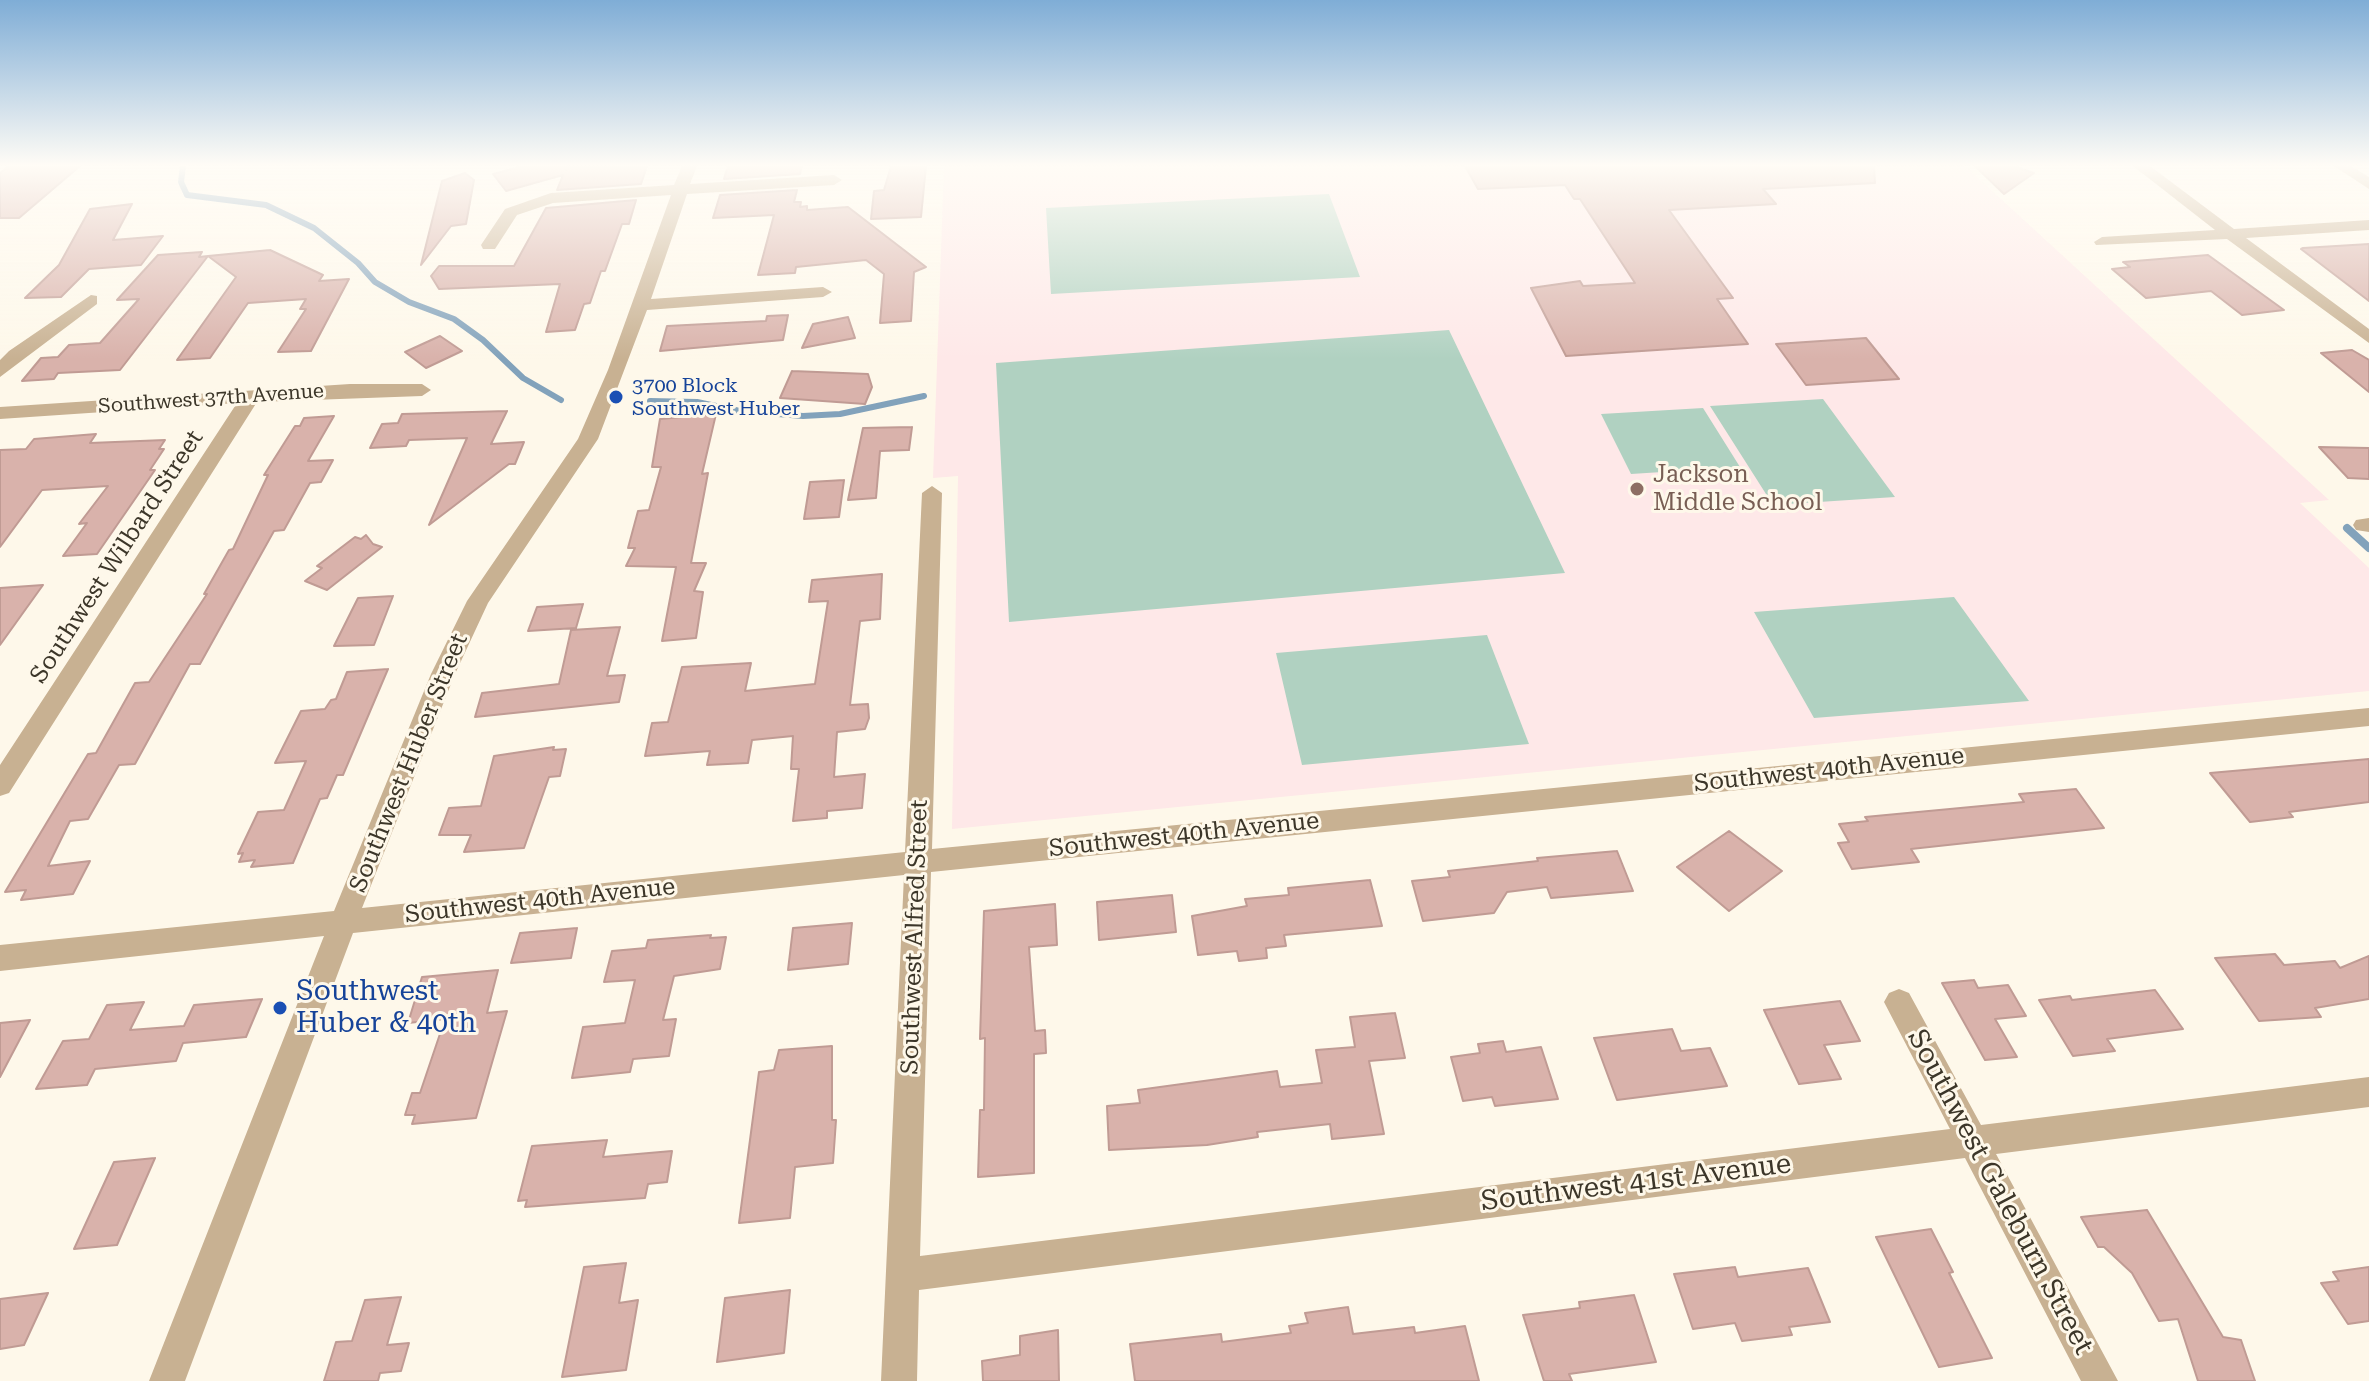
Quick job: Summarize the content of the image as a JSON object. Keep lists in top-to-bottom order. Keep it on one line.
{"streets":{"street":["Southwest 37th Avenue","Southwest Wilbard Street","Southwest Huber Street","Southwest 40th Avenue","Southwest Alfred Street","Southwest 41st Avenue","Southwest Galeburn Street"]},"crossings":[["Southwest 37th Avenue","Southwest Wilbard Street"],["Southwest Huber Street","Southwest 40th Avenue"],["Southwest 40th Avenue","Southwest Alfred Street"],["Southwest Alfred Street","Southwest 41st Avenue"],["Southwest 41st Avenue","Southwest Galeburn Street"]],"places":["3700 Block Southwest Huber","Jackson Middle School","Southwest Huber & 40th"]}
